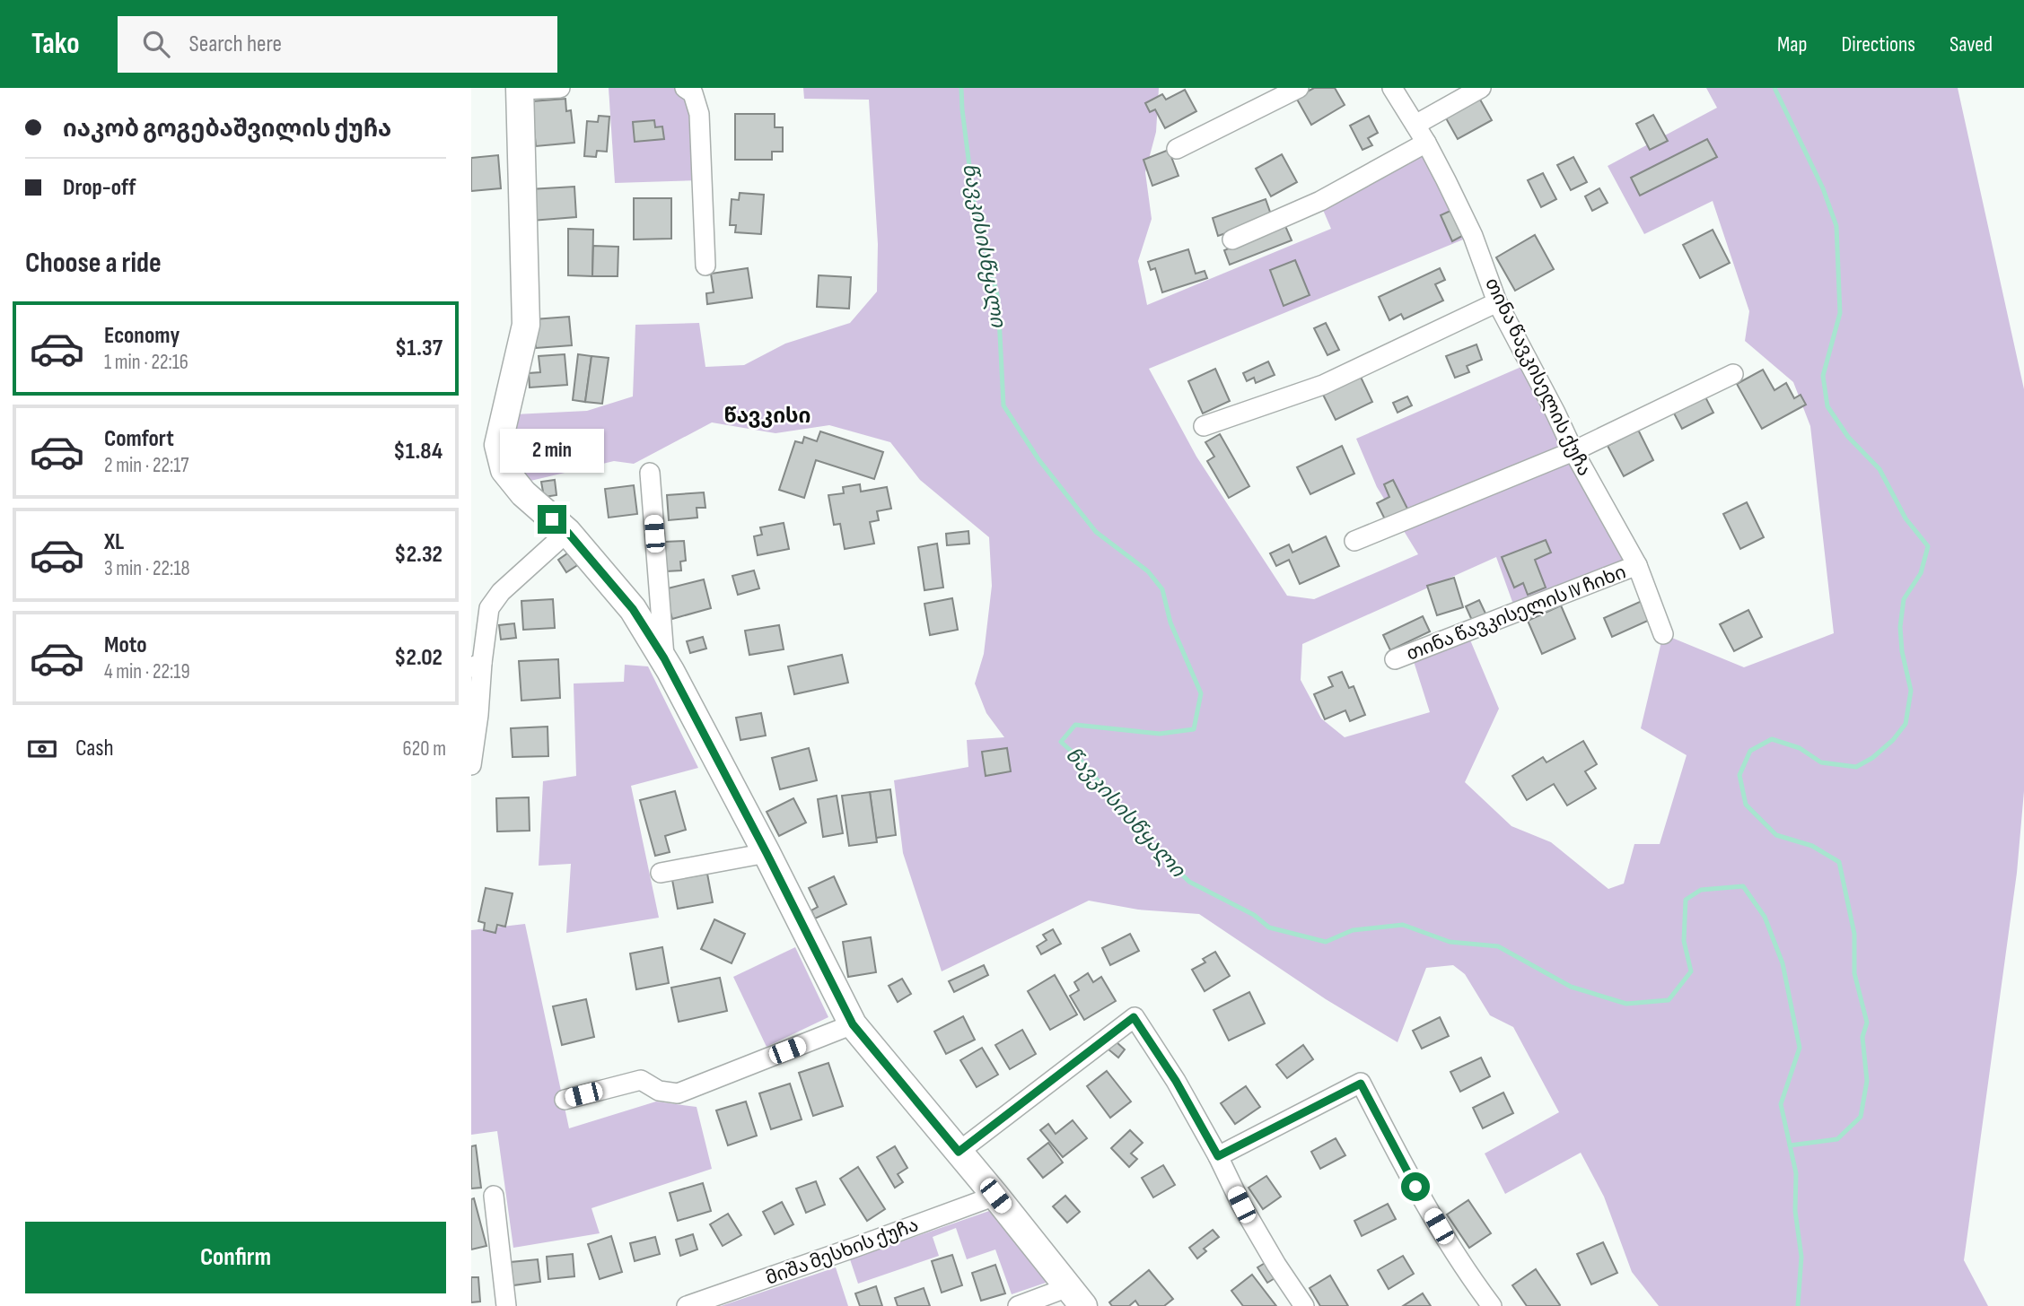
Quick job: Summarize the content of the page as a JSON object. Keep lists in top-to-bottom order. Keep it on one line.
{"streets":{"street":["თინა წავკისელის ქუჩა","თინა წავკისელის IV ჩიხი","მიშა მესხის ქუჩა"]},"crossings":[["თინა წავკისელის ქუჩა","თინა წავკისელის IV ჩიხი"]],"districts":["წავკისი"],"water":["წავკისისწყალი"],"page":{"header":"Tako","search":"Search here","nav":["Map","Directions","Saved"],"banner":["იაკობ გოგებაშვილის ქუჩა","Drop-off"],"heading":"Choose a ride","list":[{"name":"Economy","note":"1 min · 22:16","value":"$1.37"},{"name":"Comfort","note":"2 min · 22:17","value":"$1.84"},{"name":"XL","note":"3 min · 22:18","value":"$2.32"},{"name":"Moto","note":"4 min · 22:19","value":"$2.02"}],"bubble":"2 min","pay":["Cash","620 m"],"buttons":"Confirm"}}
